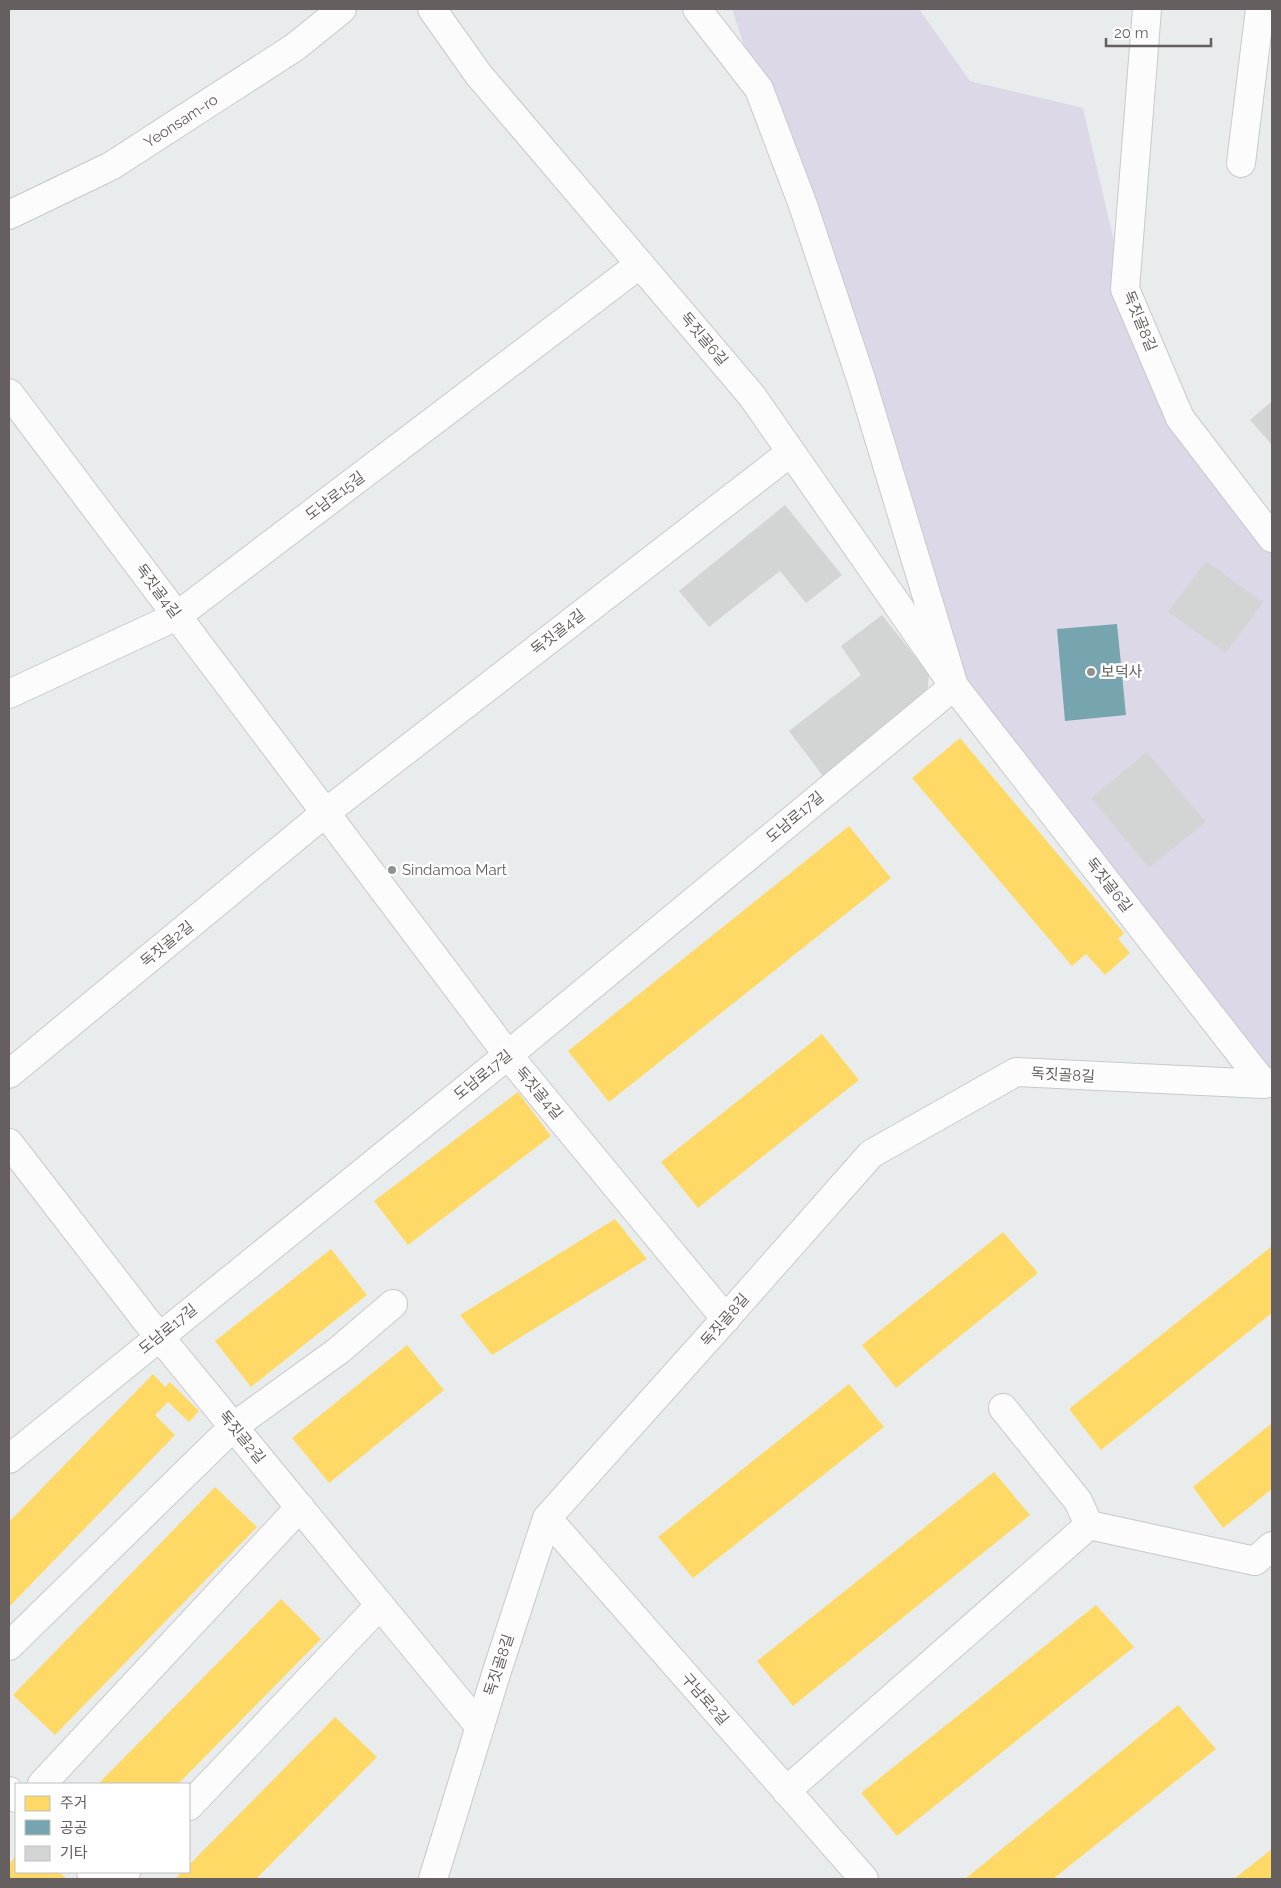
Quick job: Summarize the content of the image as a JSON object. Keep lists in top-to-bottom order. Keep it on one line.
{"streets":{"street":["Yeonsam-ro","독짓골8길","독짓골6길","도남로15길","독짓골4길","도남로17길","독짓골2길","구남로2길"]},"crossings":[["독짓골8길","독짓골6길"],["독짓골8길","독짓골4길"],["독짓골8길","독짓골2길"],["독짓골8길","구남로2길"],["독짓골6길","도남로15길"],["독짓골6길","독짓골4길"],["독짓골6길","도남로17길"],["도남로15길","독짓골4길"],["독짓골4길","도남로17길"],["독짓골4길","독짓골2길"],["도남로17길","독짓골2길"]],"places":["보덕사","Sindamoa Mart"],"legend":["주거","공공","기타"],"scale_bar":"20 m"}
